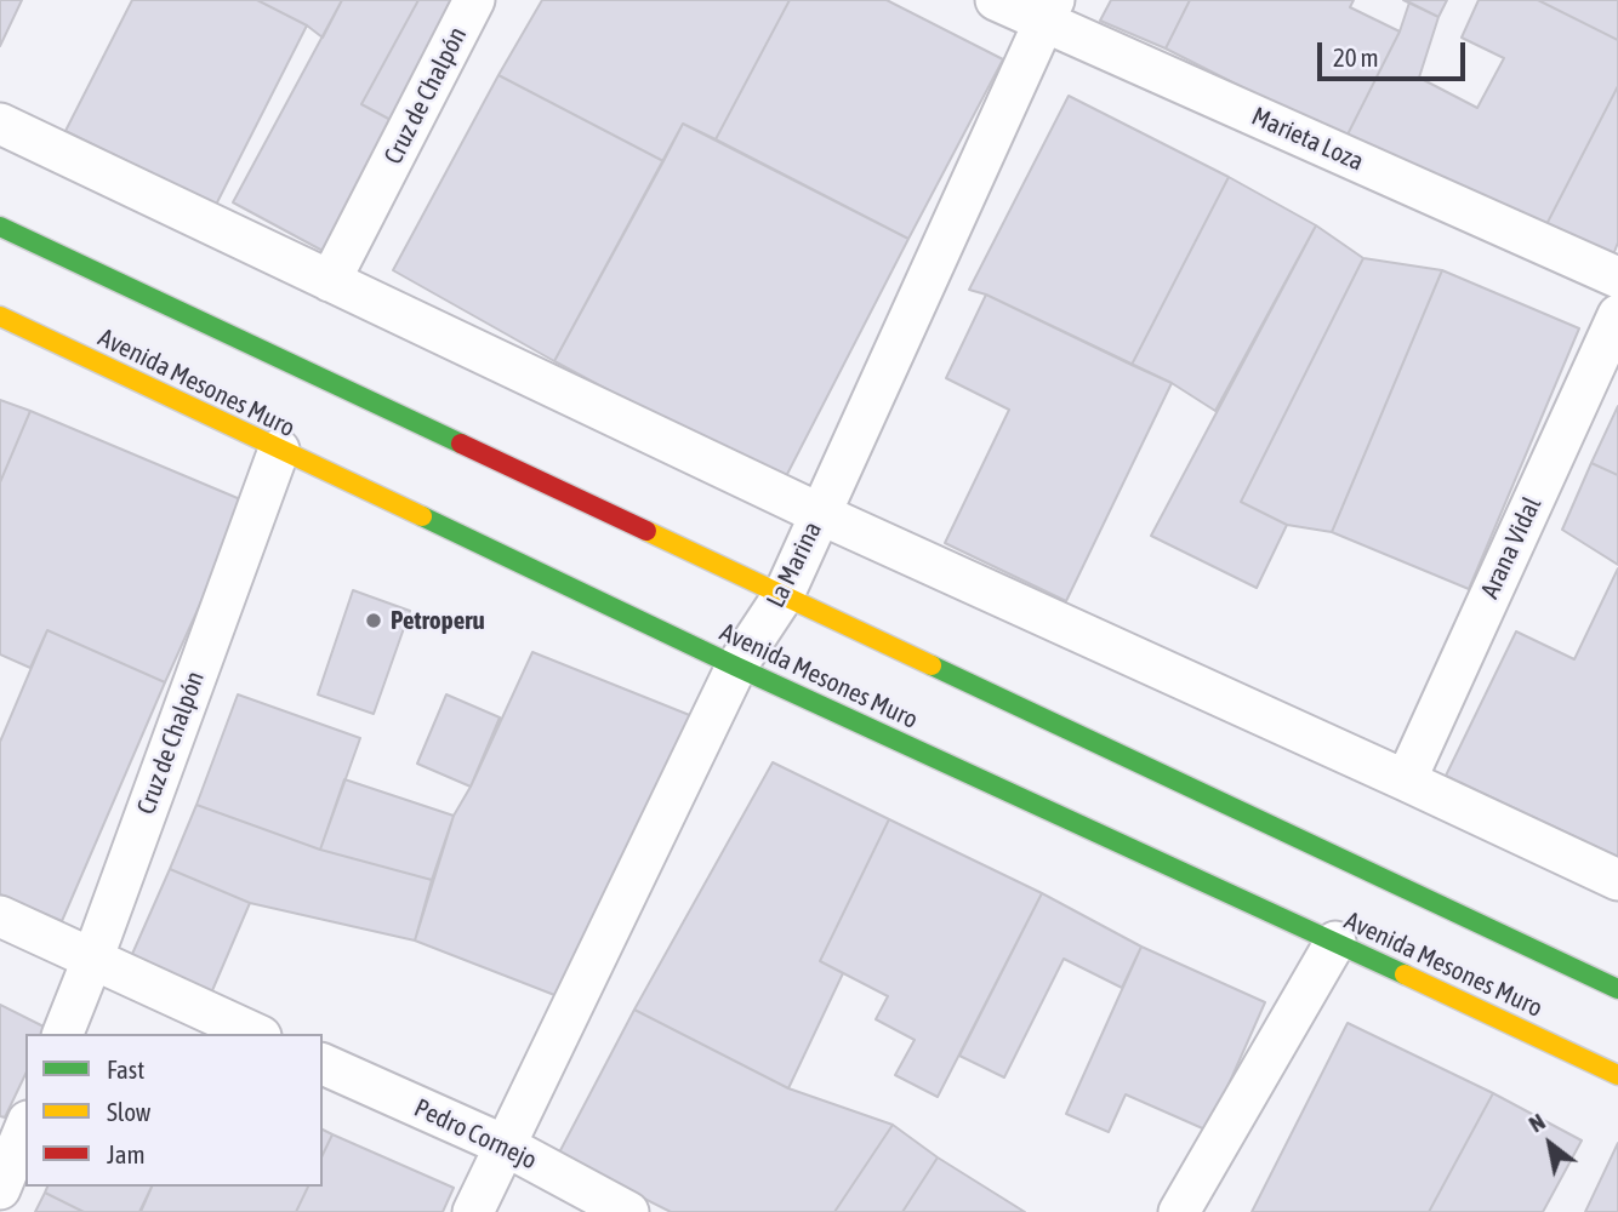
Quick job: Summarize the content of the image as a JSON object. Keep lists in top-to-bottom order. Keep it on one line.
{"streets":{"highway":["Avenida Mesones Muro"],"street":["Cruz de Chalpón","Marieta Loza","Arana Vidal","La Marina","Pedro Cornejo"]},"crossings":[["Cruz de Chalpón","Avenida Mesones Muro"],["Marieta Loza","La Marina"],["Avenida Mesones Muro","La Marina"],["La Marina","Pedro Cornejo"]],"places":["Petroperu"],"legend":["Fast","Slow","Jam"],"scale_bar":"20 m","north":"top left"}
